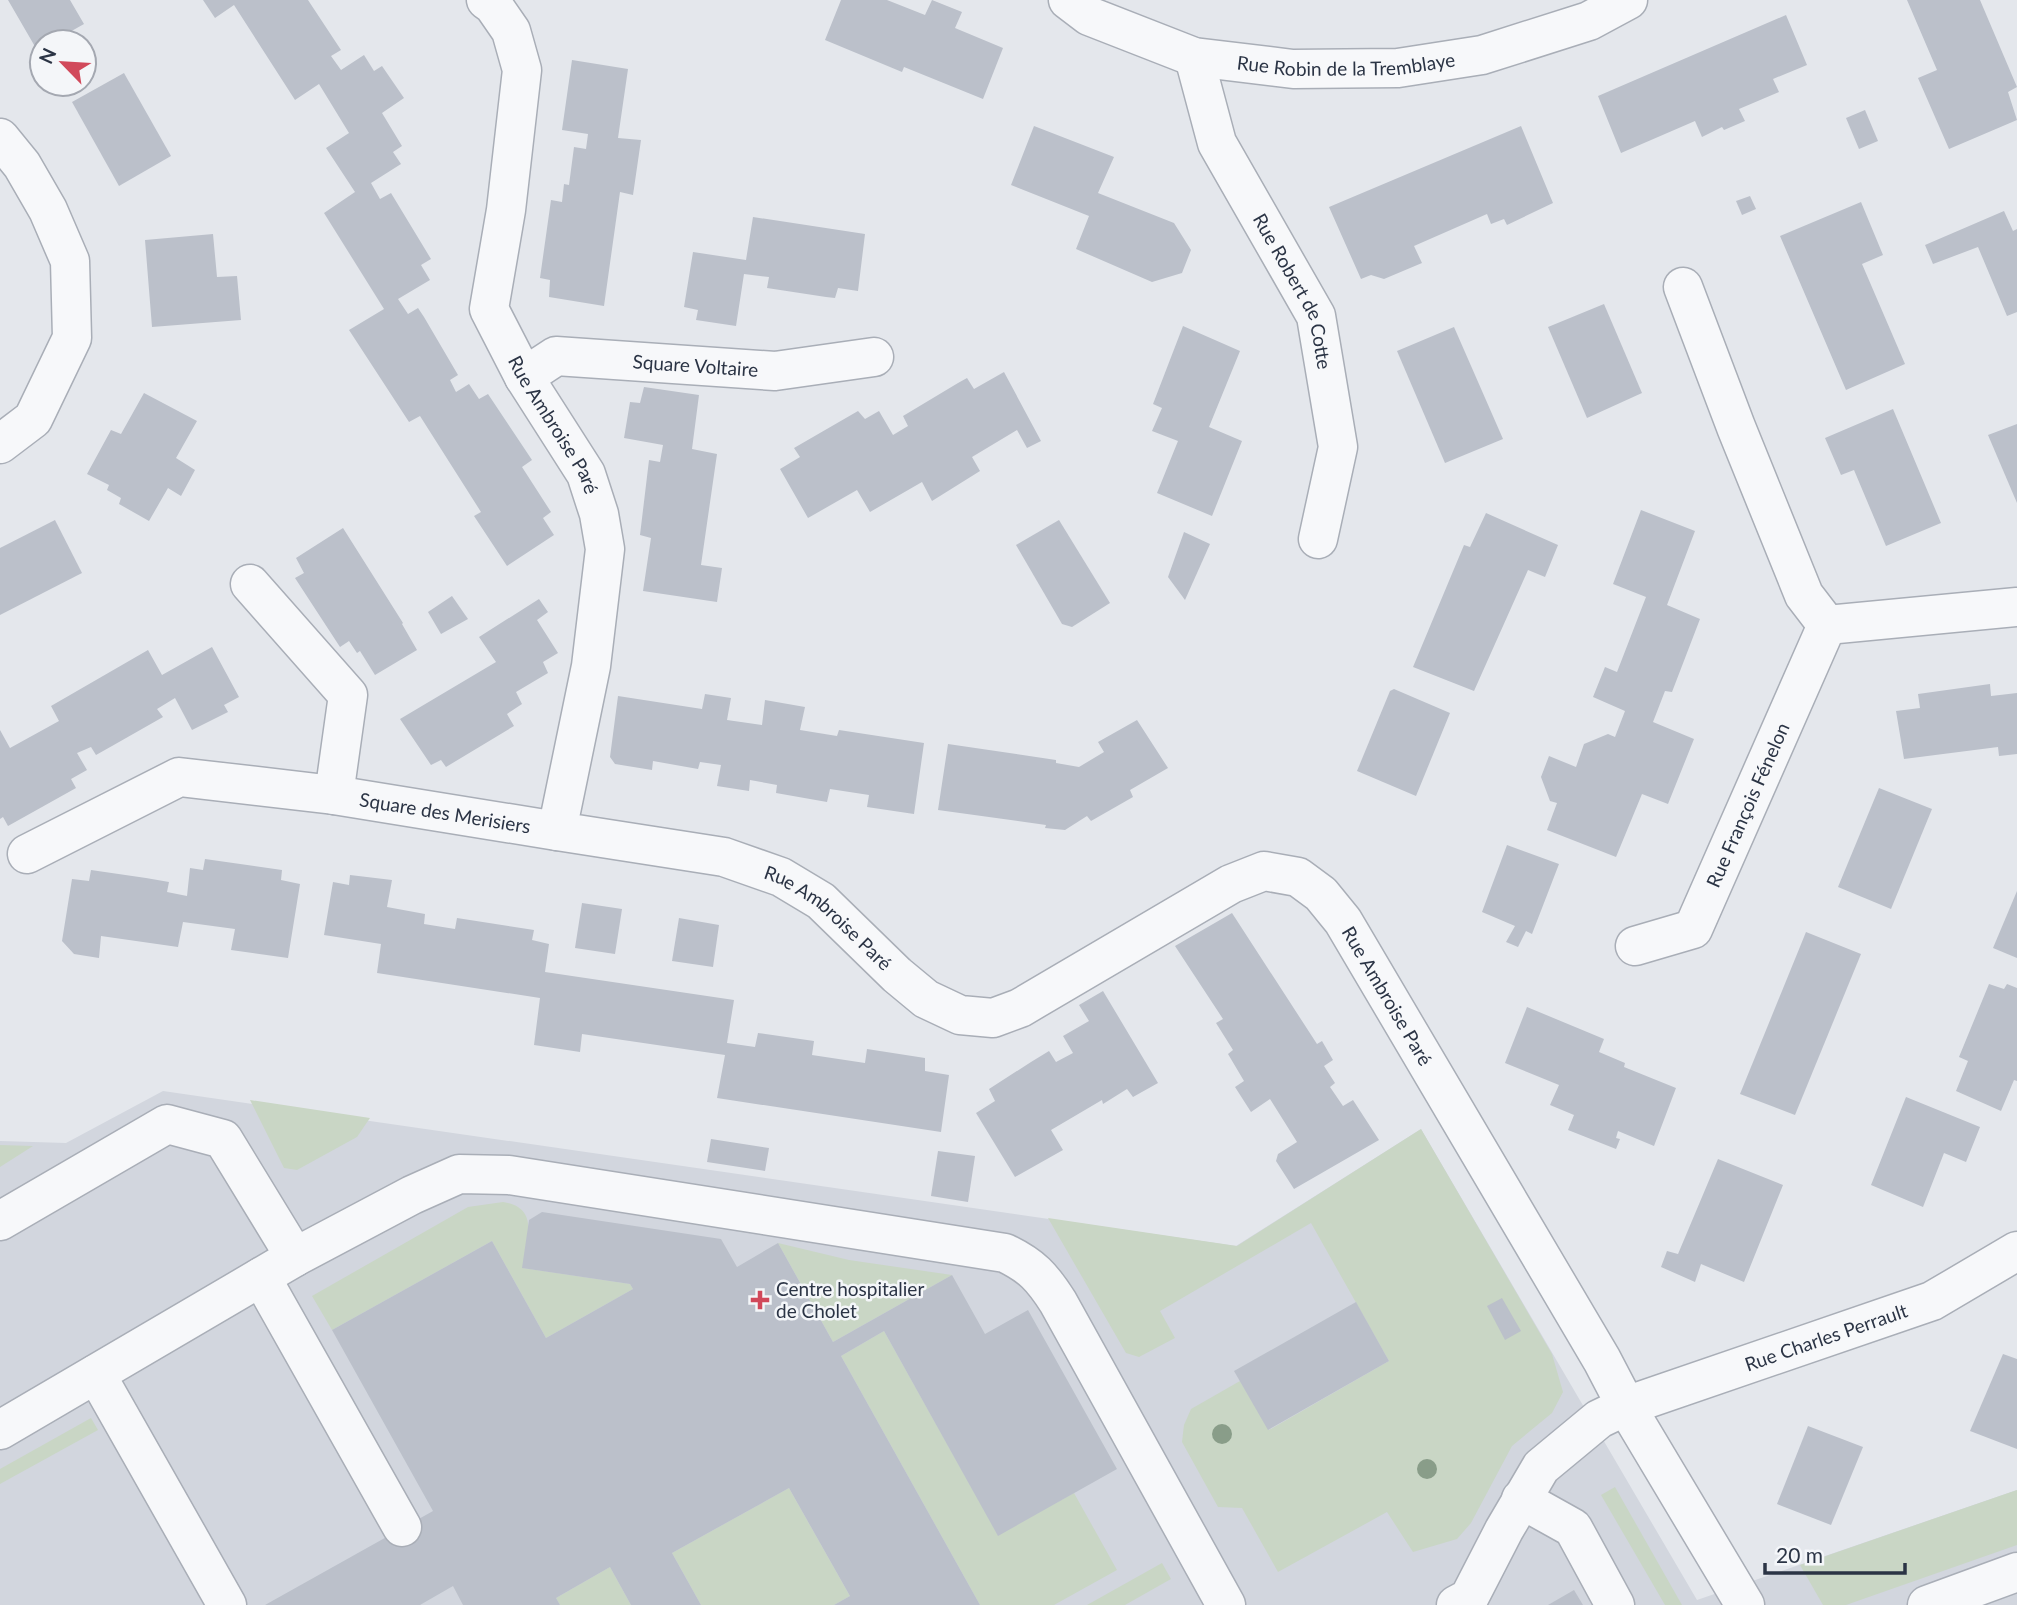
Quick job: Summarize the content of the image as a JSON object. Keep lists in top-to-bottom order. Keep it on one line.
{"streets":{"street":["Rue Robin de la Tremblaye","Rue Robert de Cotte","Square Voltaire","Rue Ambroise Paré","Rue François Fénelon","Square des Merisiers","Rue Charles Perrault"]},"crossings":[["Rue Robin de la Tremblaye","Rue Robert de Cotte"],["Square Voltaire","Rue Ambroise Paré"],["Rue Ambroise Paré","Square des Merisiers"],["Rue Ambroise Paré","Rue Charles Perrault"]],"places":{"health":["Centre hospitalier de Cholet"]},"scale_bar":"20 m","north":"top left"}
